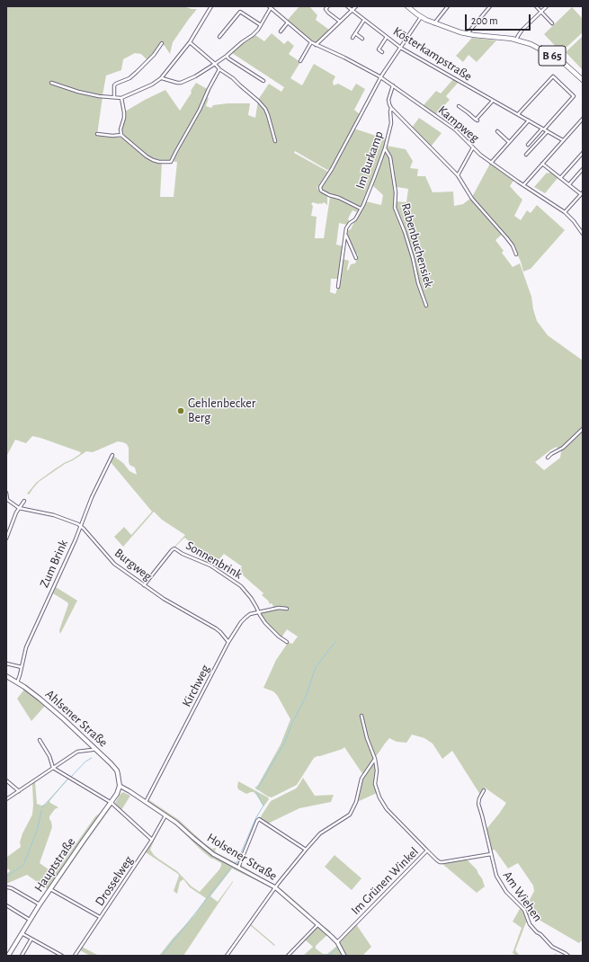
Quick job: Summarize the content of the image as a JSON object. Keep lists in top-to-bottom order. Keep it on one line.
{"streets":{"main road":["B 65","Ahlsener Straße","Hauptstraße"],"street":["Kösterkampstraße","Kampweg","Im Burkamp","Rabenbuchensiek","Sonnenbrink","Zum Brink","Burgweg","Kirchweg","Holsener Straße","Drosselweg","Im Grünen Winkel","Am Wiehen"]},"crossings":[["Kampweg","Im Burkamp"],["Im Burkamp","Rabenbuchensiek"],["Sonnenbrink","Burgweg"],["Sonnenbrink","Kirchweg"],["Zum Brink","Burgweg"],["Zum Brink","Ahlsener Straße"],["Burgweg","Kirchweg"],["Kirchweg","Holsener Straße"],["Ahlsener Straße","Holsener Straße"],["Ahlsener Straße","Hauptstraße"],["Holsener Straße","Hauptstraße"],["Holsener Straße","Drosselweg"],["Holsener Straße","Im Grünen Winkel"],["Im Grünen Winkel","Am Wiehen"]],"places":["Gehlenbecker Berg"],"scale_bar":"200 m"}
